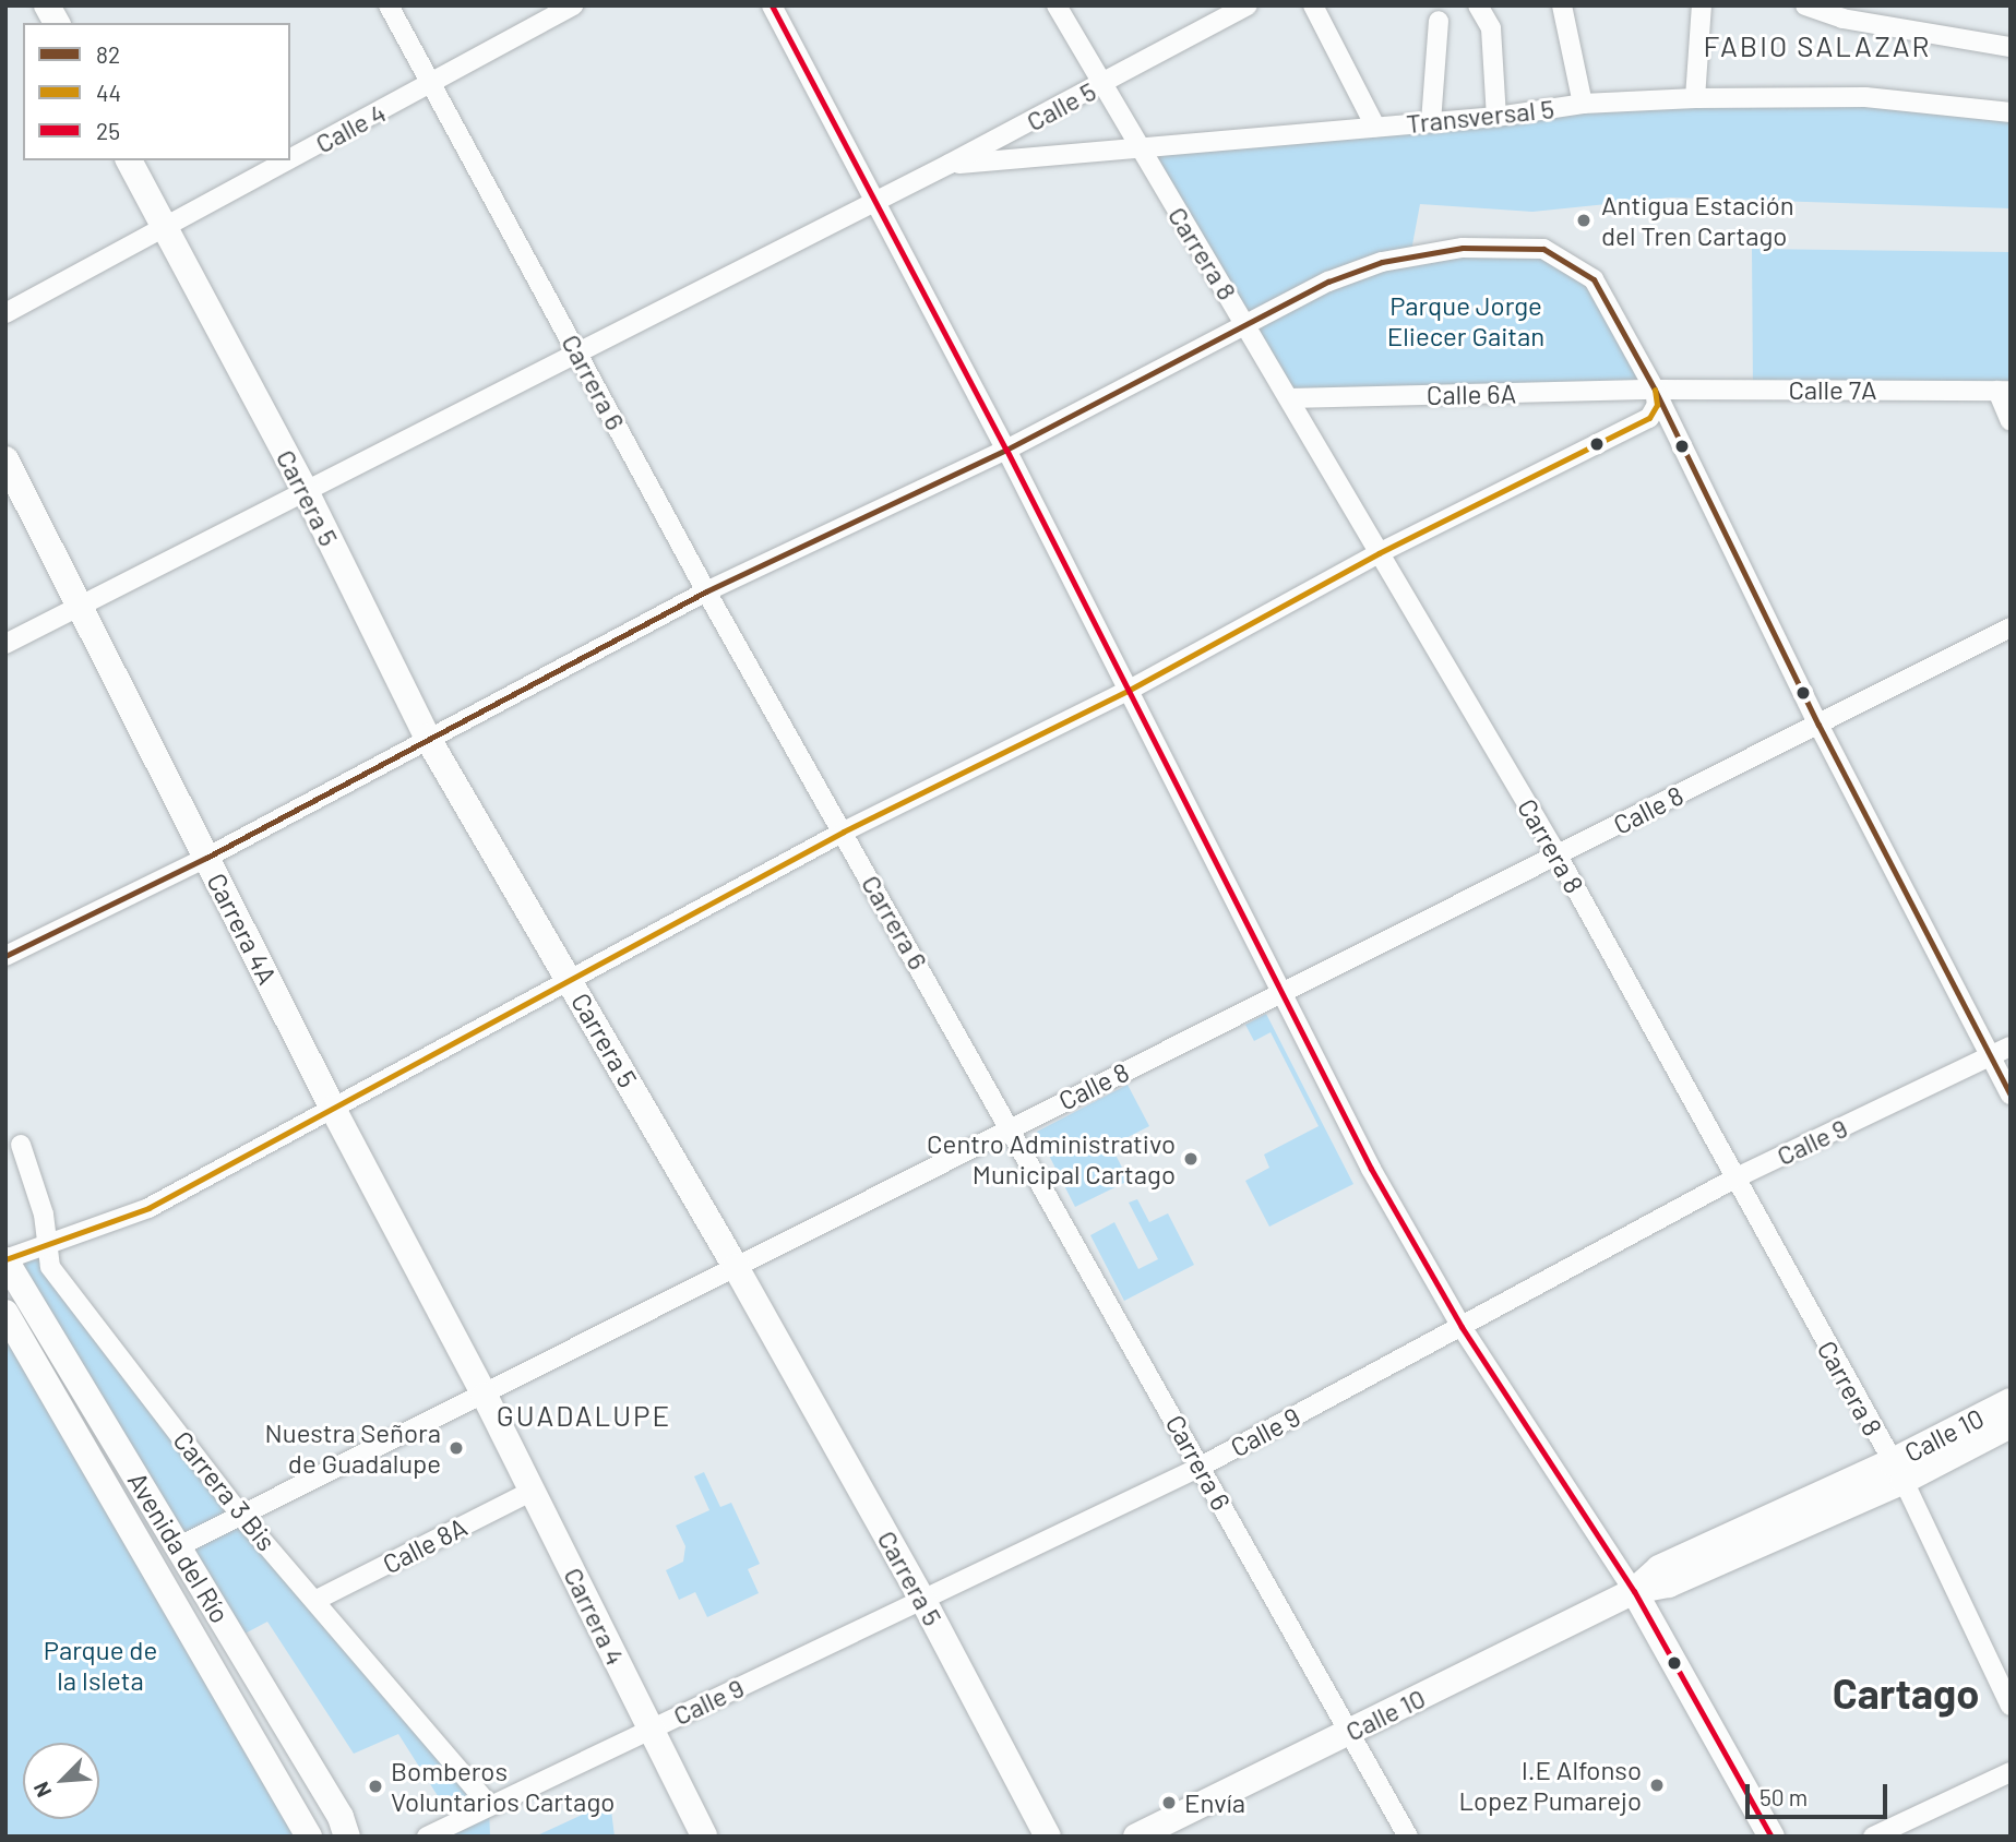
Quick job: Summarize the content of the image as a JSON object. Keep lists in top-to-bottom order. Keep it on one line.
{"streets":{"main road":["Carrera 5","Carrera 4A","Calle 10","Avenida del Río","Carrera 4"],"street":["Calle 5","Transversal 5","Calle 4","Carrera 8","Carrera 6","Calle 7A","Calle 6A","Calle 8","Calle 9","Carrera 3 Bis","Calle 8A"]},"crossings":[["Calle 5","Transversal 5"],["Calle 5","Carrera 8"],["Calle 5","Carrera 6"],["Calle 5","Carrera 5"],["Calle 5","Carrera 4A"],["Transversal 5","Carrera 8"],["Calle 4","Carrera 6"],["Calle 4","Carrera 5"],["Carrera 8","Calle 6A"],["Carrera 8","Calle 8"],["Carrera 8","Calle 9"],["Carrera 8","Calle 10"],["Carrera 6","Calle 8"],["Carrera 6","Calle 9"],["Carrera 6","Calle 10"],["Calle 7A","Calle 6A"],["Carrera 5","Calle 8"],["Carrera 5","Calle 9"],["Calle 8","Carrera 4A"],["Calle 8","Carrera 3 Bis"],["Calle 8","Avenida del Río"],["Calle 8","Carrera 4"],["Carrera 4A","Carrera 4"],["Calle 9","Carrera 3 Bis"],["Calle 9","Carrera 4"],["Carrera 3 Bis","Calle 8A"],["Calle 8A","Carrera 4"]],"districts":["FABIO SALAZAR","GUADALUPE","Cartago"],"parks":["Parque Jorge Eliecer Gaitan","Parque de la Isleta"],"places":["Antigua Estación del Tren Cartago","Centro Administrativo Municipal Cartago","Nuestra Señora de Guadalupe","I.E Alfonso Lopez Pumarejo","Bomberos Voluntarios Cartago","Envía"],"lines":["transit line 25","transit line 82","transit line 44"],"legend":["82","44","25"],"scale_bar":"50 m","north":"bottom left"}
